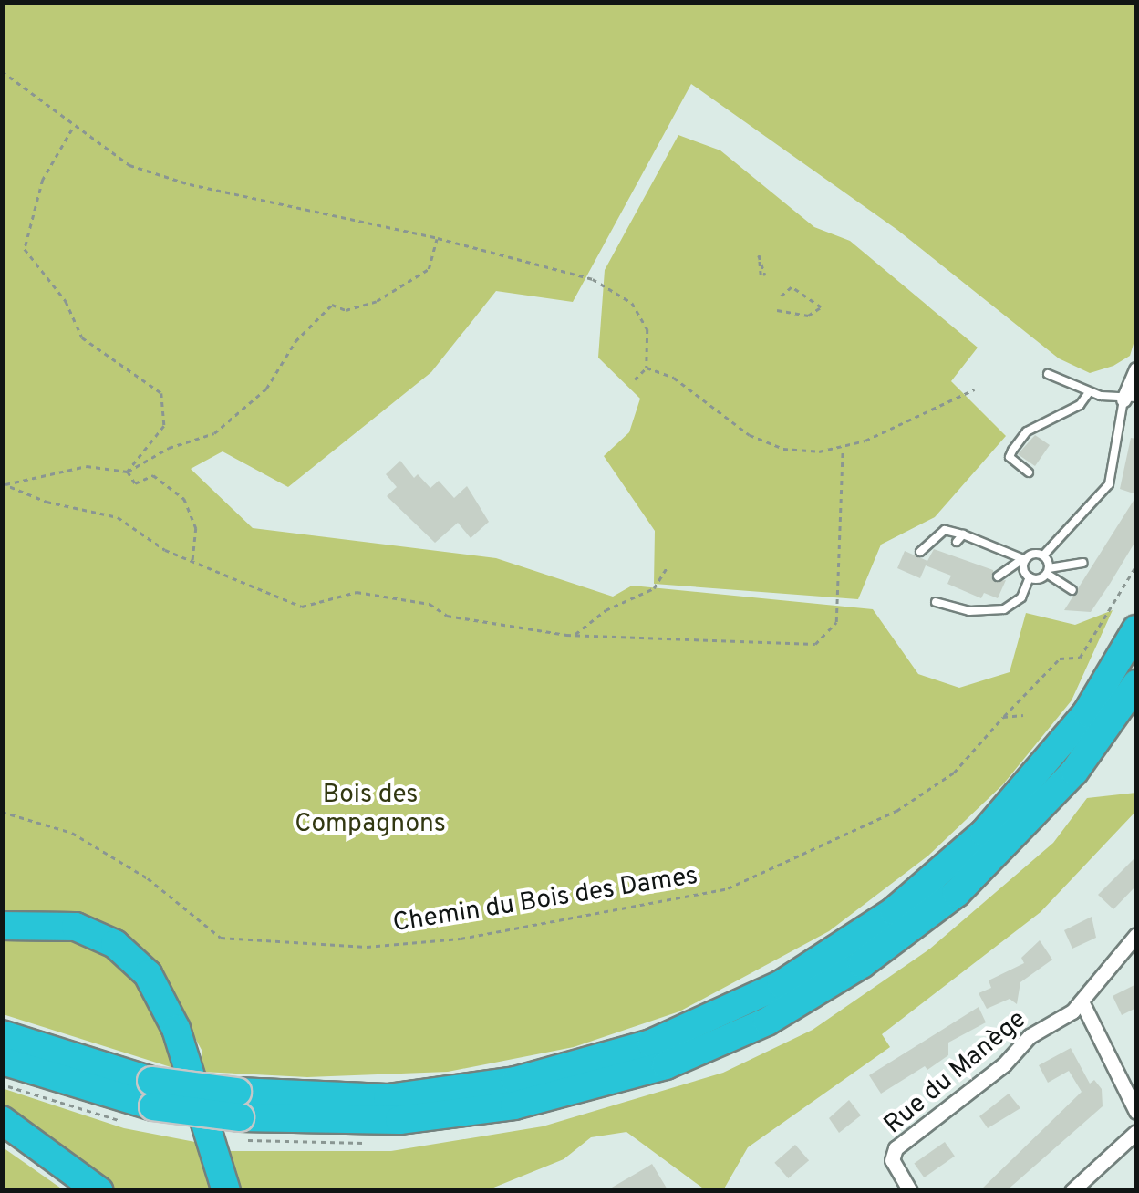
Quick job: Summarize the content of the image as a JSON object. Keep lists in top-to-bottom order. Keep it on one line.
{"streets":{"street":["Rue du Manège"],"path":["Chemin du Bois des Dames"]},"parks":["Bois des Compagnons"]}
